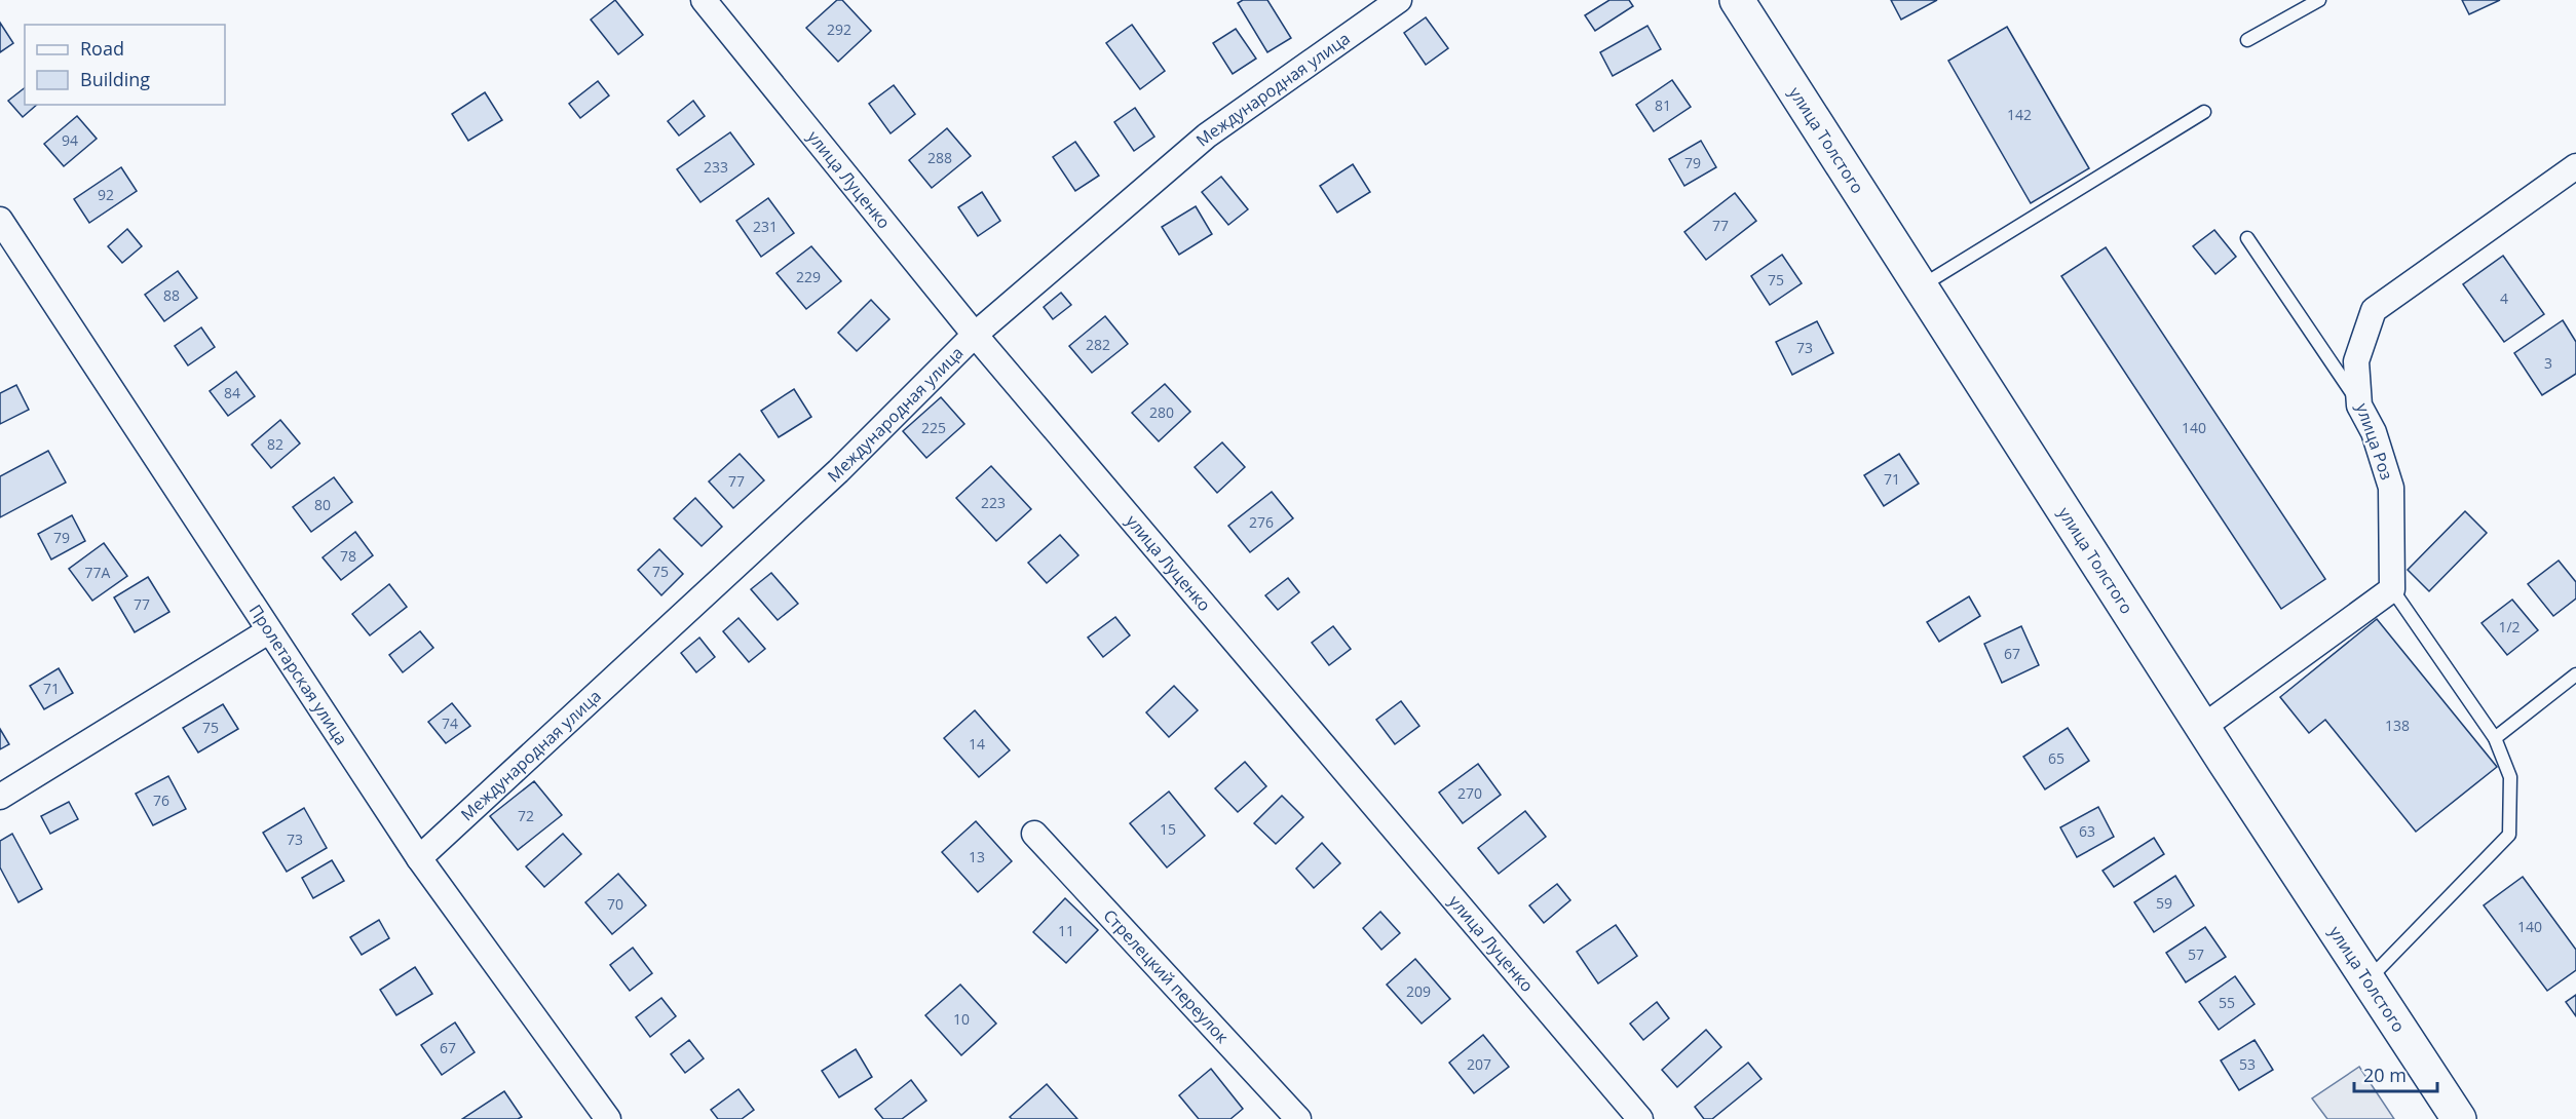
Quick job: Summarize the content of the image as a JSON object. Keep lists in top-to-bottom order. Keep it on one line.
{"streets":{"main road":["улица Толстого"],"street":["Международная улица","улица Луценко","улица Роз","Пролетарская улица","Стрелецкий переулок"]},"crossings":[["Международная улица","улица Луценко"],["Международная улица","Пролетарская улица"]],"house_numbers":["292","81","142","94","288","79","233","92","77","231","229","75","88","4","282","73","3","84","280","225","140","82","71","77","223","80","276","79","78","75","77А","77","1/2","67","71","74","138","75","14","65","270","76","72","15","63","73","13","59","70","140","11","57","209","55","10","67","207","53"],"legend":["Road","Building"],"scale_bar":"20 m"}
